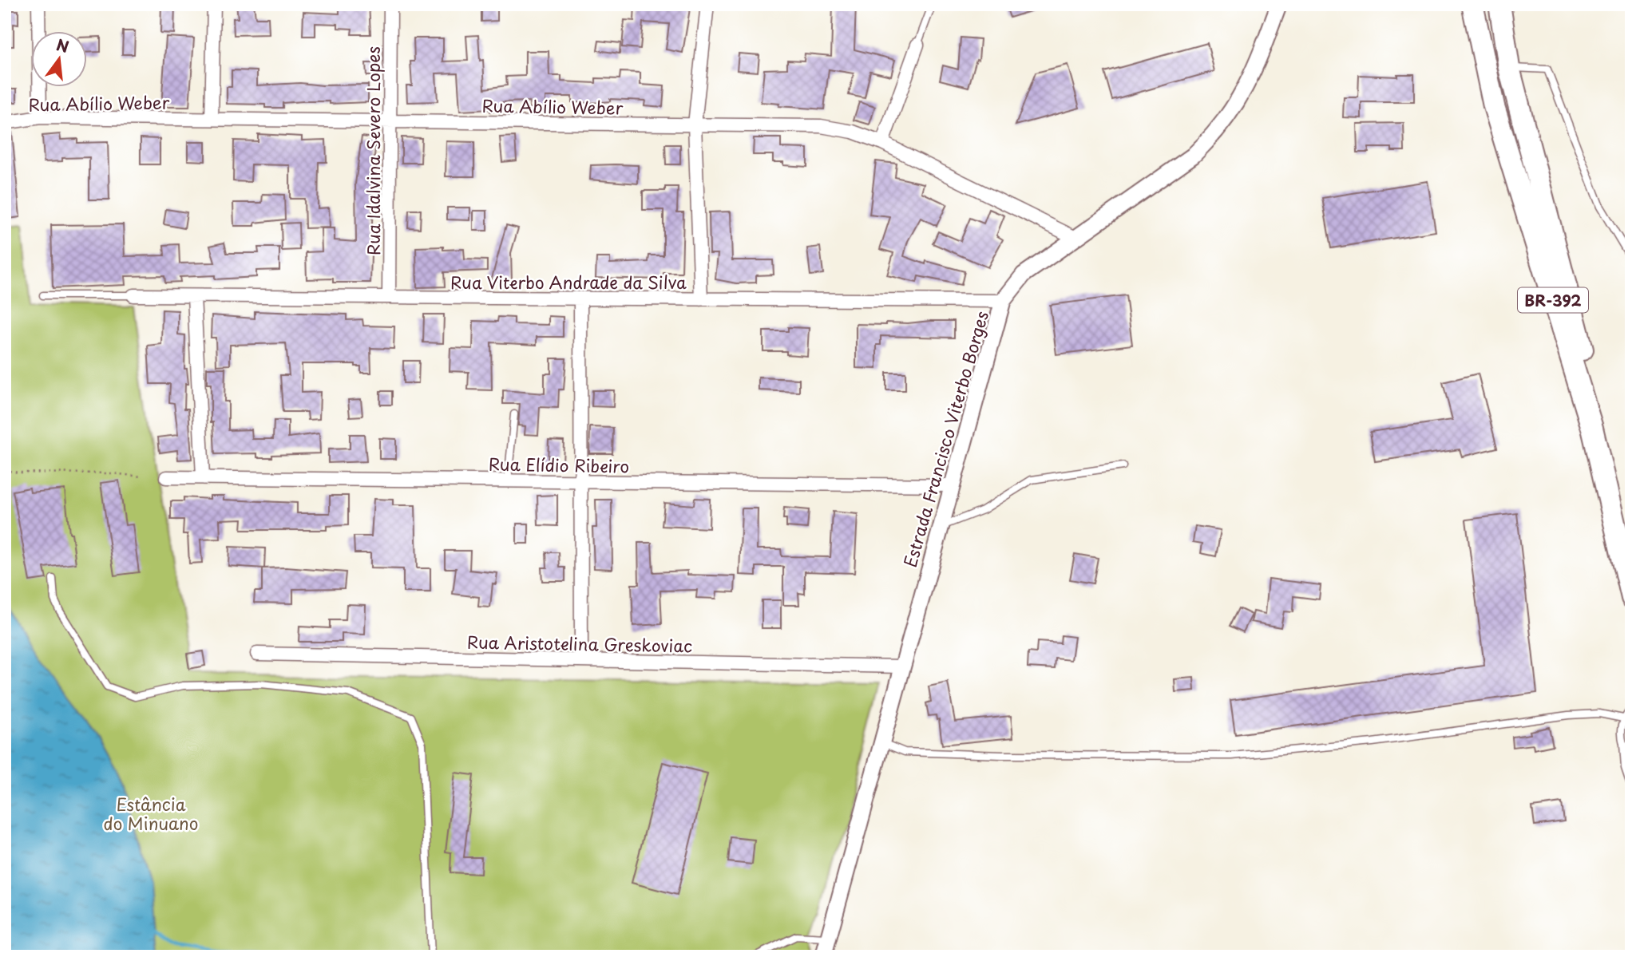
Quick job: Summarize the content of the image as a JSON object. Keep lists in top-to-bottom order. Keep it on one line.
{"streets":{"highway":["BR-392"],"street":["Rua Abílio Weber","Rua Idalvina Severo Lopes","Rua Viterbo Andrade da Silva","Estrada Francisco Viterbo Borges","Rua Elídio Ribeiro","Rua Aristotelina Greskoviac"]},"crossings":[["Rua Abílio Weber","Rua Idalvina Severo Lopes"],["Rua Abílio Weber","Estrada Francisco Viterbo Borges"],["Rua Idalvina Severo Lopes","Rua Viterbo Andrade da Silva"],["Rua Viterbo Andrade da Silva","Estrada Francisco Viterbo Borges"],["Estrada Francisco Viterbo Borges","Rua Elídio Ribeiro"],["Estrada Francisco Viterbo Borges","Rua Aristotelina Greskoviac"]],"parks":["Estância do Minuano"],"north":"top"}
